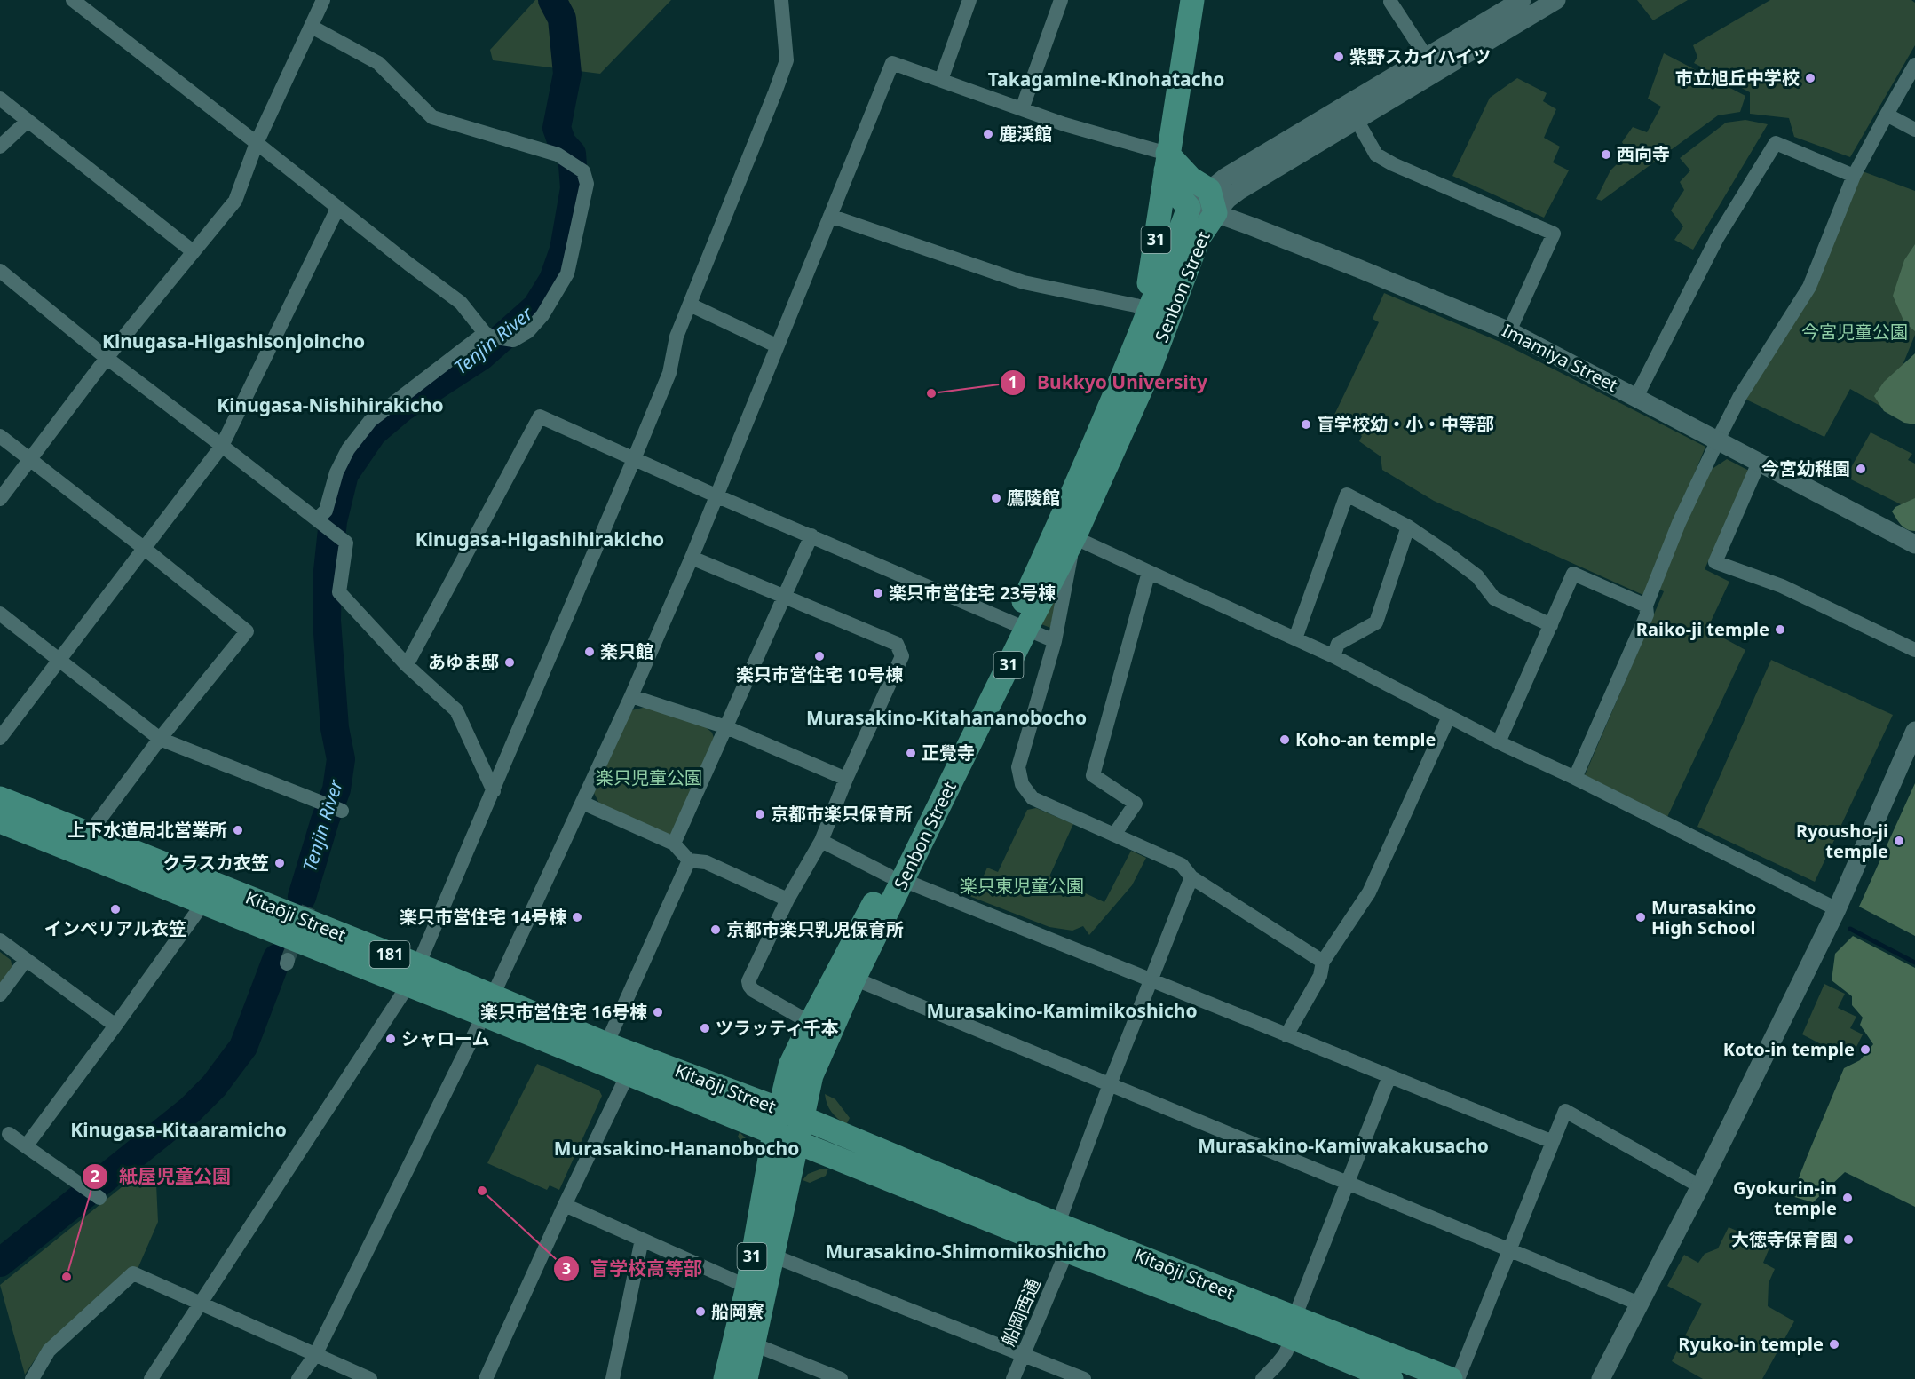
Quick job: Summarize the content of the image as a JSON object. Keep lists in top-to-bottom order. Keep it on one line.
{"streets":{"main road":["31","Senbon Street","Kitaōji Street","181"],"street":["Imamiya Street","船岡西通"]},"crossings":[["31","Senbon Street"],["Senbon Street","Imamiya Street"],["Senbon Street","Kitaōji Street"],["Kitaōji Street","船岡西通"]],"districts":["Takagamine-Kinohatacho","Kinugasa-Higashisonjoincho","Kinugasa-Nishihirakicho","Kinugasa-Higashihirakicho","Murasakino-Kitahananobocho","Murasakino-Kamimikoshicho","Kinugasa-Kitaaramicho","Murasakino-Kamiwakakusacho","Murasakino-Hananobocho","Murasakino-Shimomikoshicho"],"water":["Tenjin River"],"parks":["今宮児童公園","楽只児童公園","楽只東児童公園"],"places":["紫野スカイハイツ","市立旭丘中学校","鹿渓館","西向寺","Bukkyo University","盲学校幼・小・中等部","今宮幼稚園","鷹陵館","楽只市営住宅 23号棟","Raiko-ji temple","楽只館","楽只市営住宅 10号棟","あゆま邸","Koho-an temple","正覺寺","京都市楽只保育所","上下水道局北営業所","Ryousho-ji temple","クラスカ衣笠","インペリアル衣笠","楽只市営住宅 14号棟","Murasakino High School","京都市楽只乳児保育所","楽只市営住宅 16号棟","ツラッティ千本","シャローム","Koto-in temple","盲学校高等部","Gyokurin-in temple","大徳寺保育園","紙屋児童公園","船岡寮","Ryuko-in temple"]}
